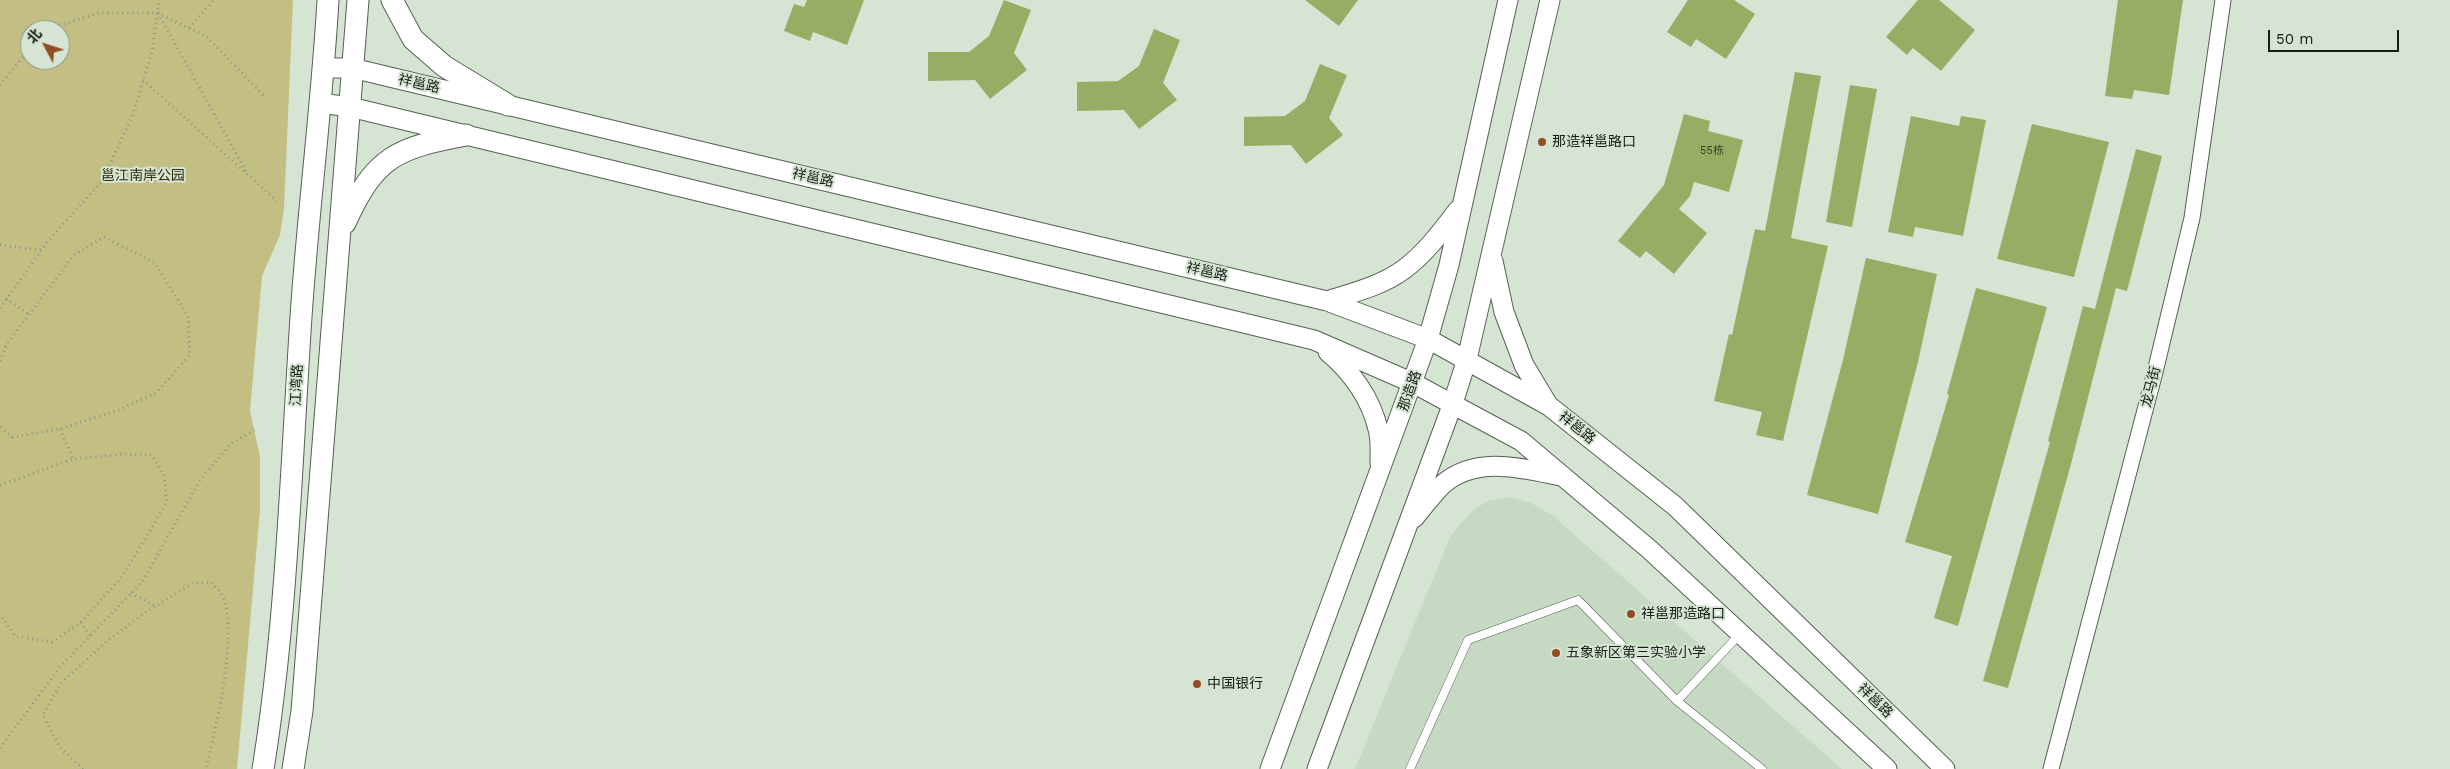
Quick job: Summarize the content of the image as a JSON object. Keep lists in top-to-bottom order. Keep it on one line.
{"streets":{"main road":["江湾路"],"street":["祥邕路","龙马街","那造路"]},"crossings":[["祥邕路","江湾路"],["祥邕路","那造路"]],"parks":["邕江南岸公园"],"places":["那造祥邕路口","祥邕那造路口","五象新区第三实验小学","中国银行"],"house_numbers":["55栋"],"scale_bar":"50 m","north":"top left"}
